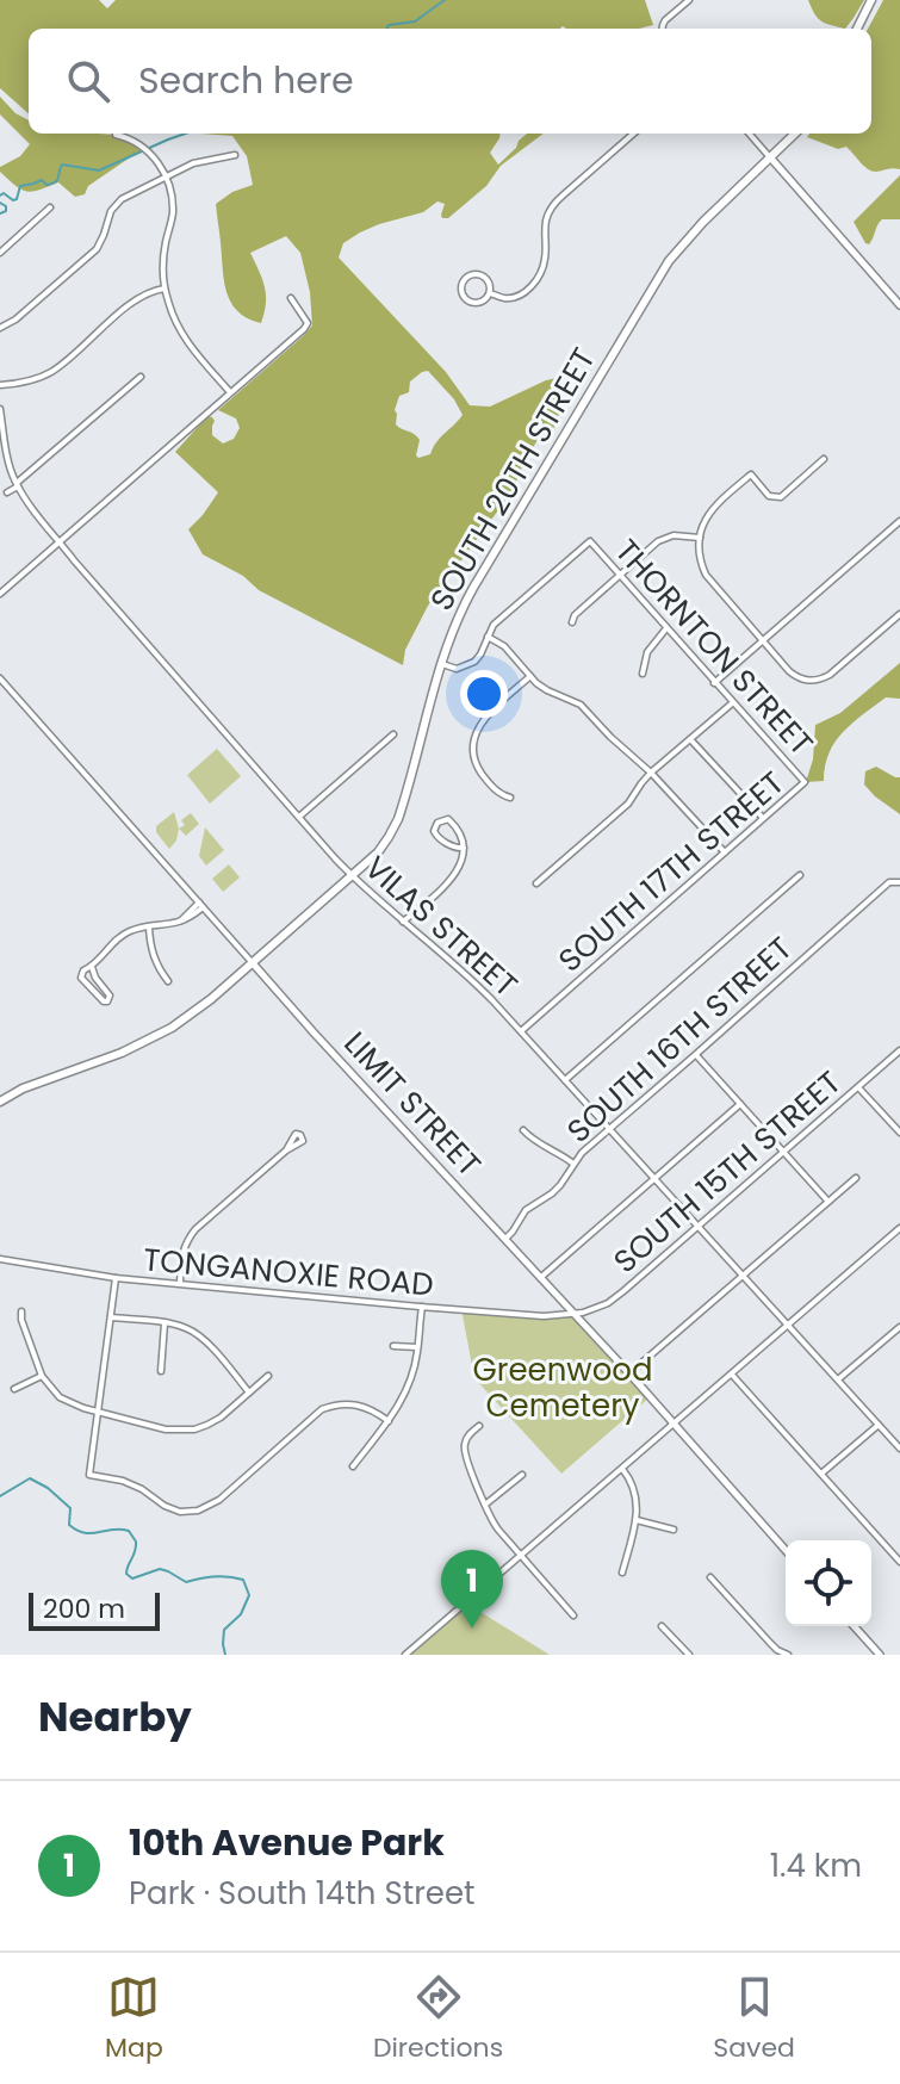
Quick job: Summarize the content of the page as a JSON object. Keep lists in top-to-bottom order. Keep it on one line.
{"streets":{"main road":["SOUTH 20TH STREET"],"street":["THORNTON STREET","SOUTH 17TH STREET","VILAS STREET","SOUTH 16TH STREET","LIMIT STREET","SOUTH 15TH STREET","TONGANOXIE ROAD"]},"crossings":[["SOUTH 20TH STREET","VILAS STREET"],["SOUTH 20TH STREET","LIMIT STREET"],["THORNTON STREET","SOUTH 17TH STREET"],["SOUTH 17TH STREET","VILAS STREET"],["VILAS STREET","SOUTH 16TH STREET"],["VILAS STREET","SOUTH 15TH STREET"],["SOUTH 16TH STREET","LIMIT STREET"],["LIMIT STREET","SOUTH 15TH STREET"],["LIMIT STREET","TONGANOXIE ROAD"],["SOUTH 15TH STREET","TONGANOXIE ROAD"]],"parks":["Greenwood Cemetery"],"scale_bar":"200 m","page":{"search":"Search here","pins":"1","scale":"200 m","heading":"Nearby","list":[{"mark":"1","name":"10th Avenue Park","note":"Park · South 14th Street","value":"1.4 km"}],"nav":["Map","Directions","Saved"]}}
